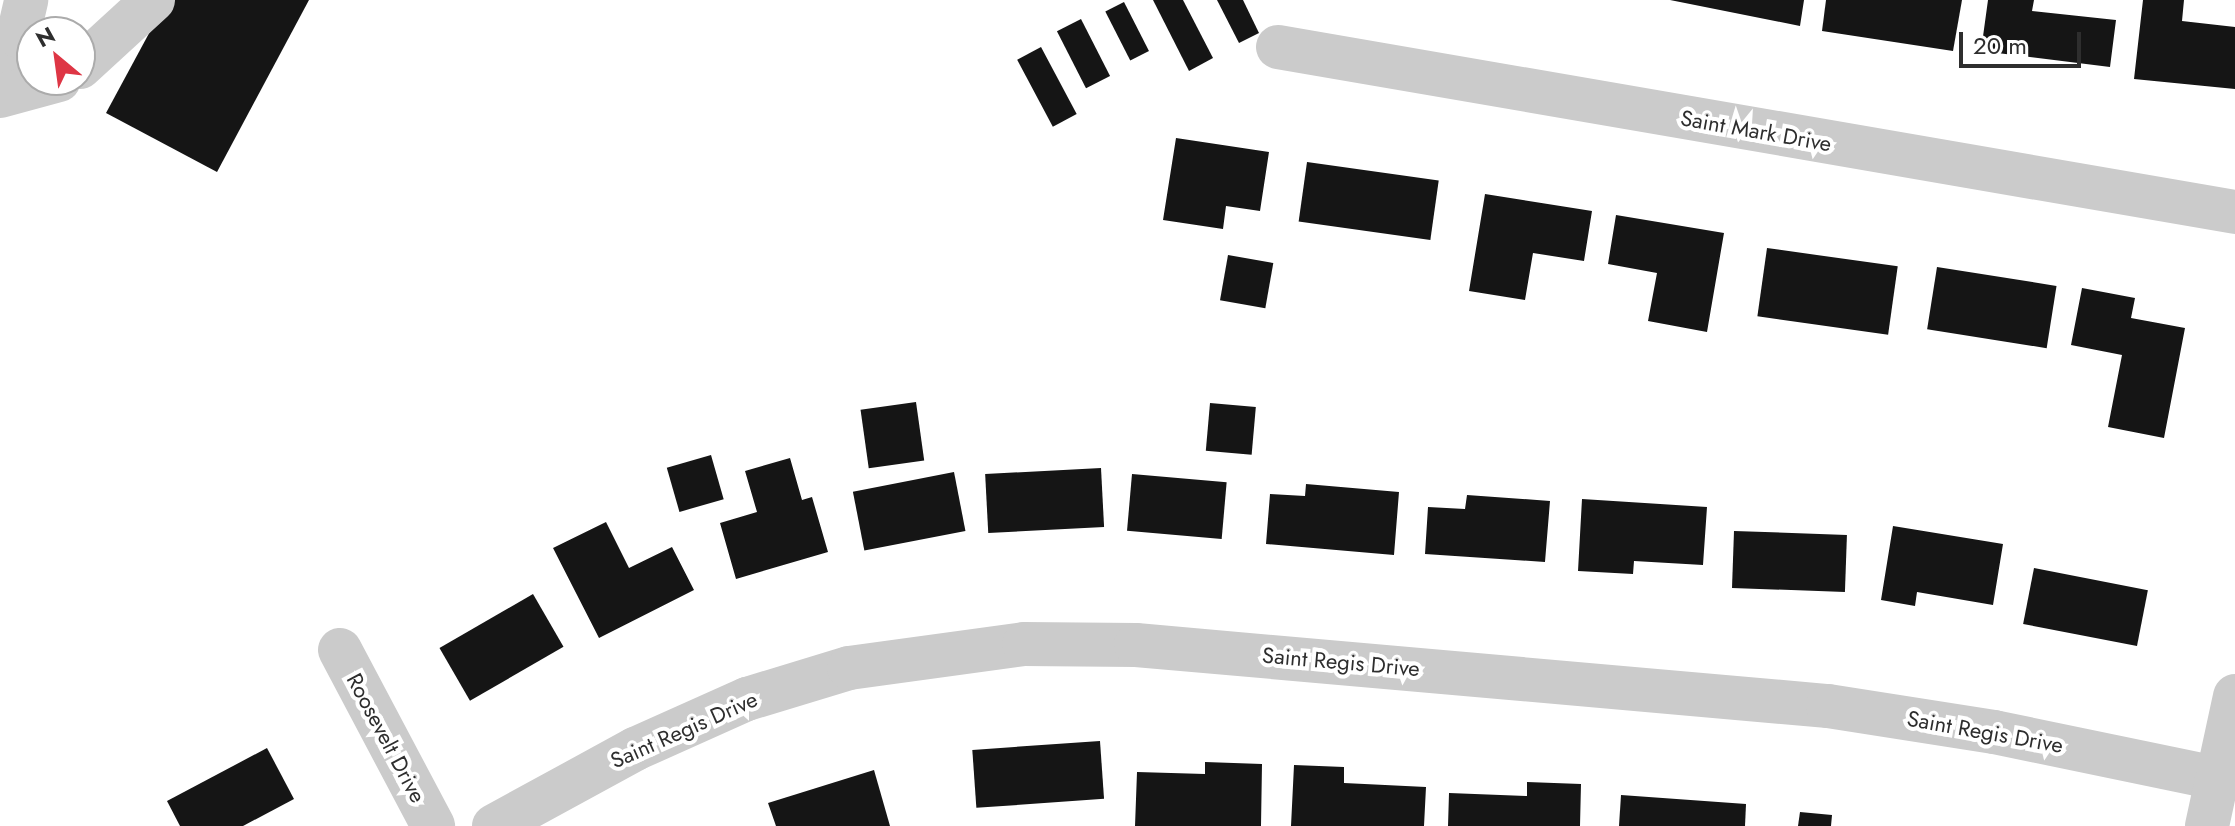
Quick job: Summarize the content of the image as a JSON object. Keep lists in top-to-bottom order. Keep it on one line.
{"streets":{"street":["Saint Mark Drive","Saint Regis Drive","Roosevelt Drive"]},"scale_bar":"20 m","north":"top left"}
